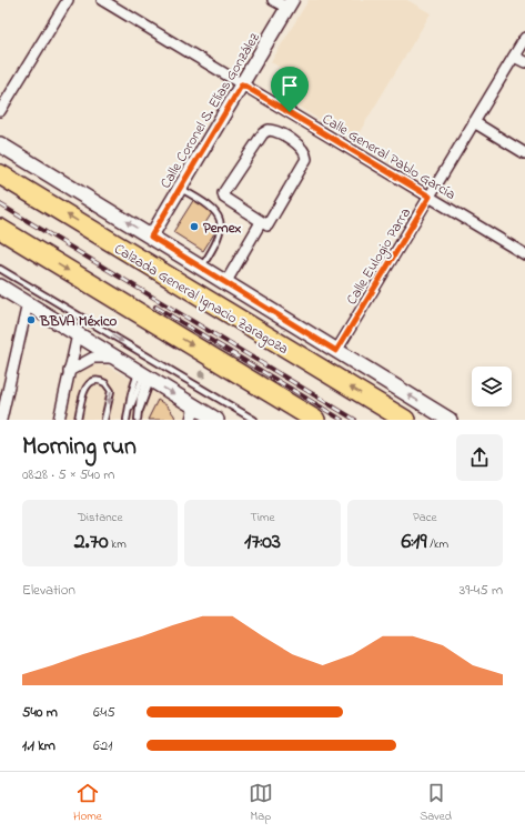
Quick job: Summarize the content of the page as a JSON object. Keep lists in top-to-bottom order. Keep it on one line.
{"streets":{"highway":["Calzada General Ignacio Zaragoza"],"street":["Calle Coronel S. Elías González","Calle General Pablo García","Calle Eulogio Parra"]},"crossings":[["Calle Coronel S. Elías González","Calle General Pablo García"],["Calle Coronel S. Elías González","Calzada General Ignacio Zaragoza"],["Calle General Pablo García","Calle Eulogio Parra"],["Calle Eulogio Parra","Calzada General Ignacio Zaragoza"]],"places":["Pemex","BBVA México"],"page":{"heading":["Morning run","08:28 · 5 × 540 m"],"stats":[["Distance","2.70 km"],["Time","17:03"],["Pace","6:19 /km"]],"chart":["Elevation","39–45 m"],"list":[{"name":"540 m","note":"6:45"},{"name":"1.1 km","note":"6:21"}],"tabs":["Home","Map","Saved"]}}
